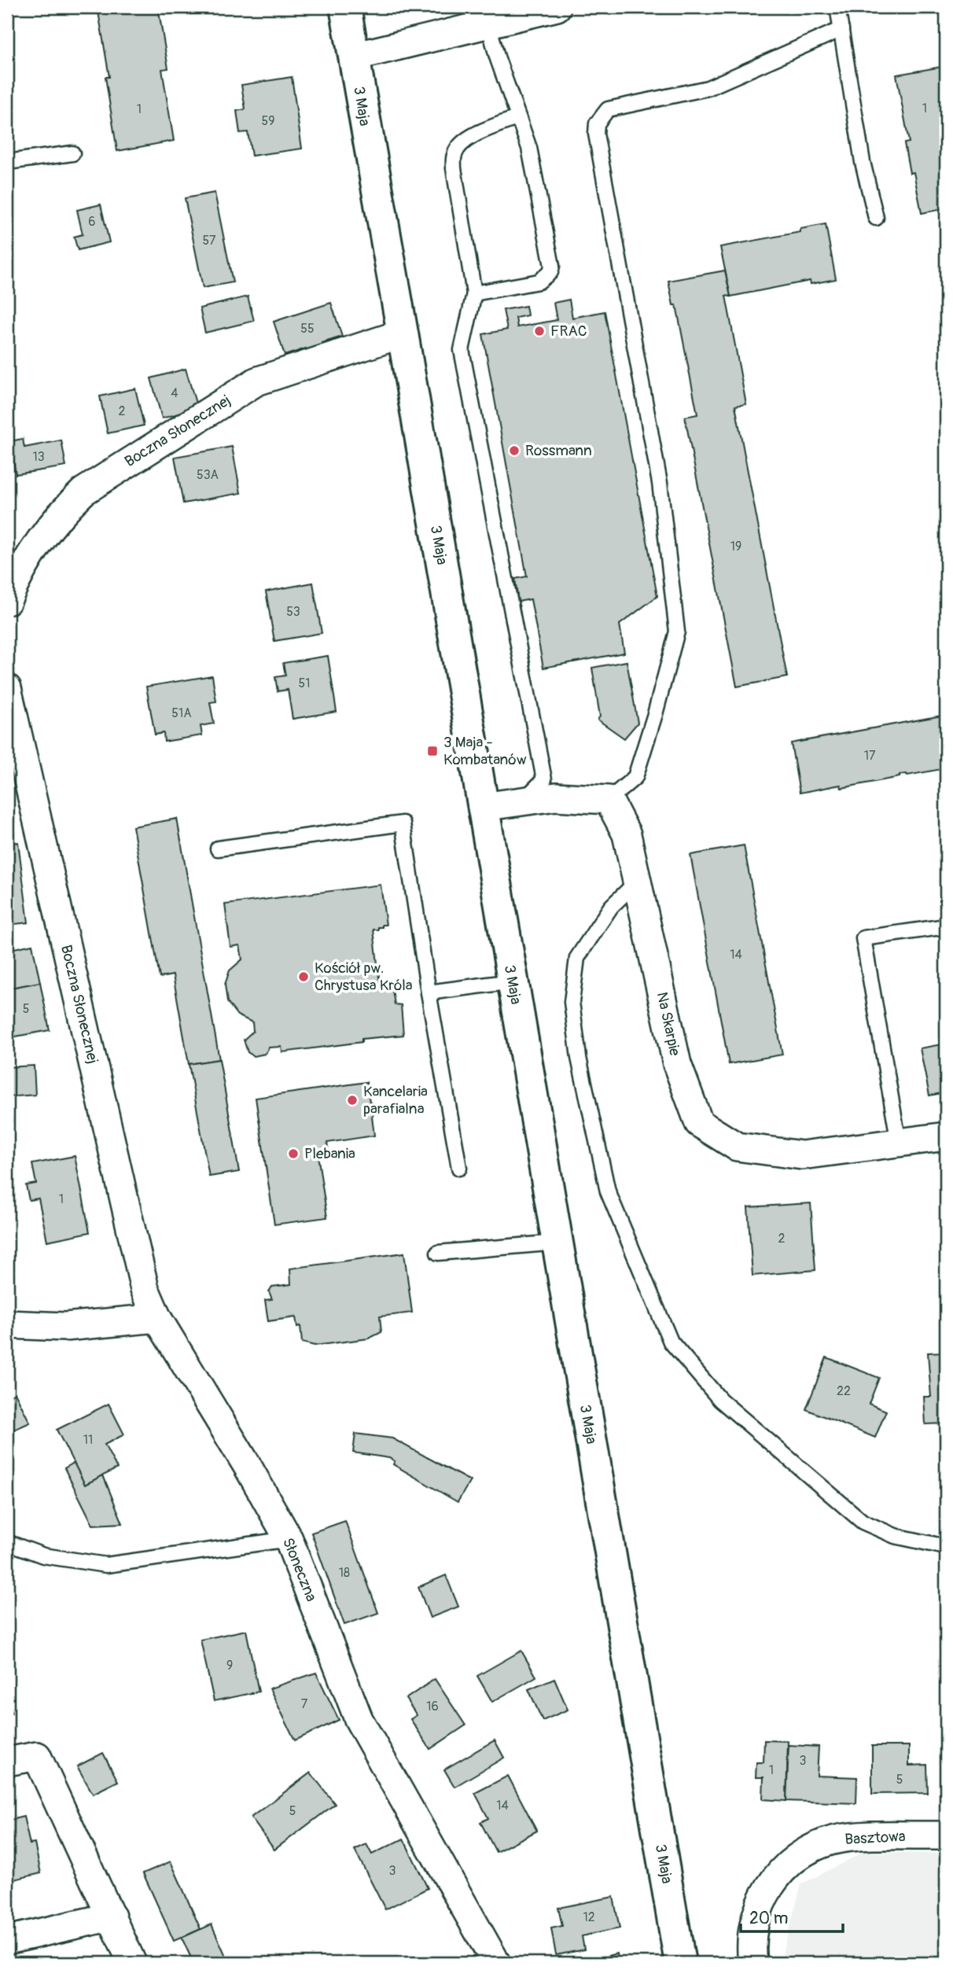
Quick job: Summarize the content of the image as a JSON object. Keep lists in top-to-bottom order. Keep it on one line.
{"streets":{"street":["3 Maja","Boczna Słonecznej","Na Skarpie","Słoneczna","Basztowa"]},"crossings":[["3 Maja","Boczna Słonecznej"],["Boczna Słonecznej","Słoneczna"]],"places":{"other":["FRAC","Rossmann","Kościół pw. Chrystusa Króla","Kancelaria parafialna","Plebania"],"transit":["3 Maja - Kombatanów"]},"house_numbers":["1","1","59","6","57","55","4","2","13","53A","19","53","51","51A","17","14","5","1","2","22","11","18","9","7","16","3","1","5","14","5","3","12"],"scale_bar":"20 m"}
